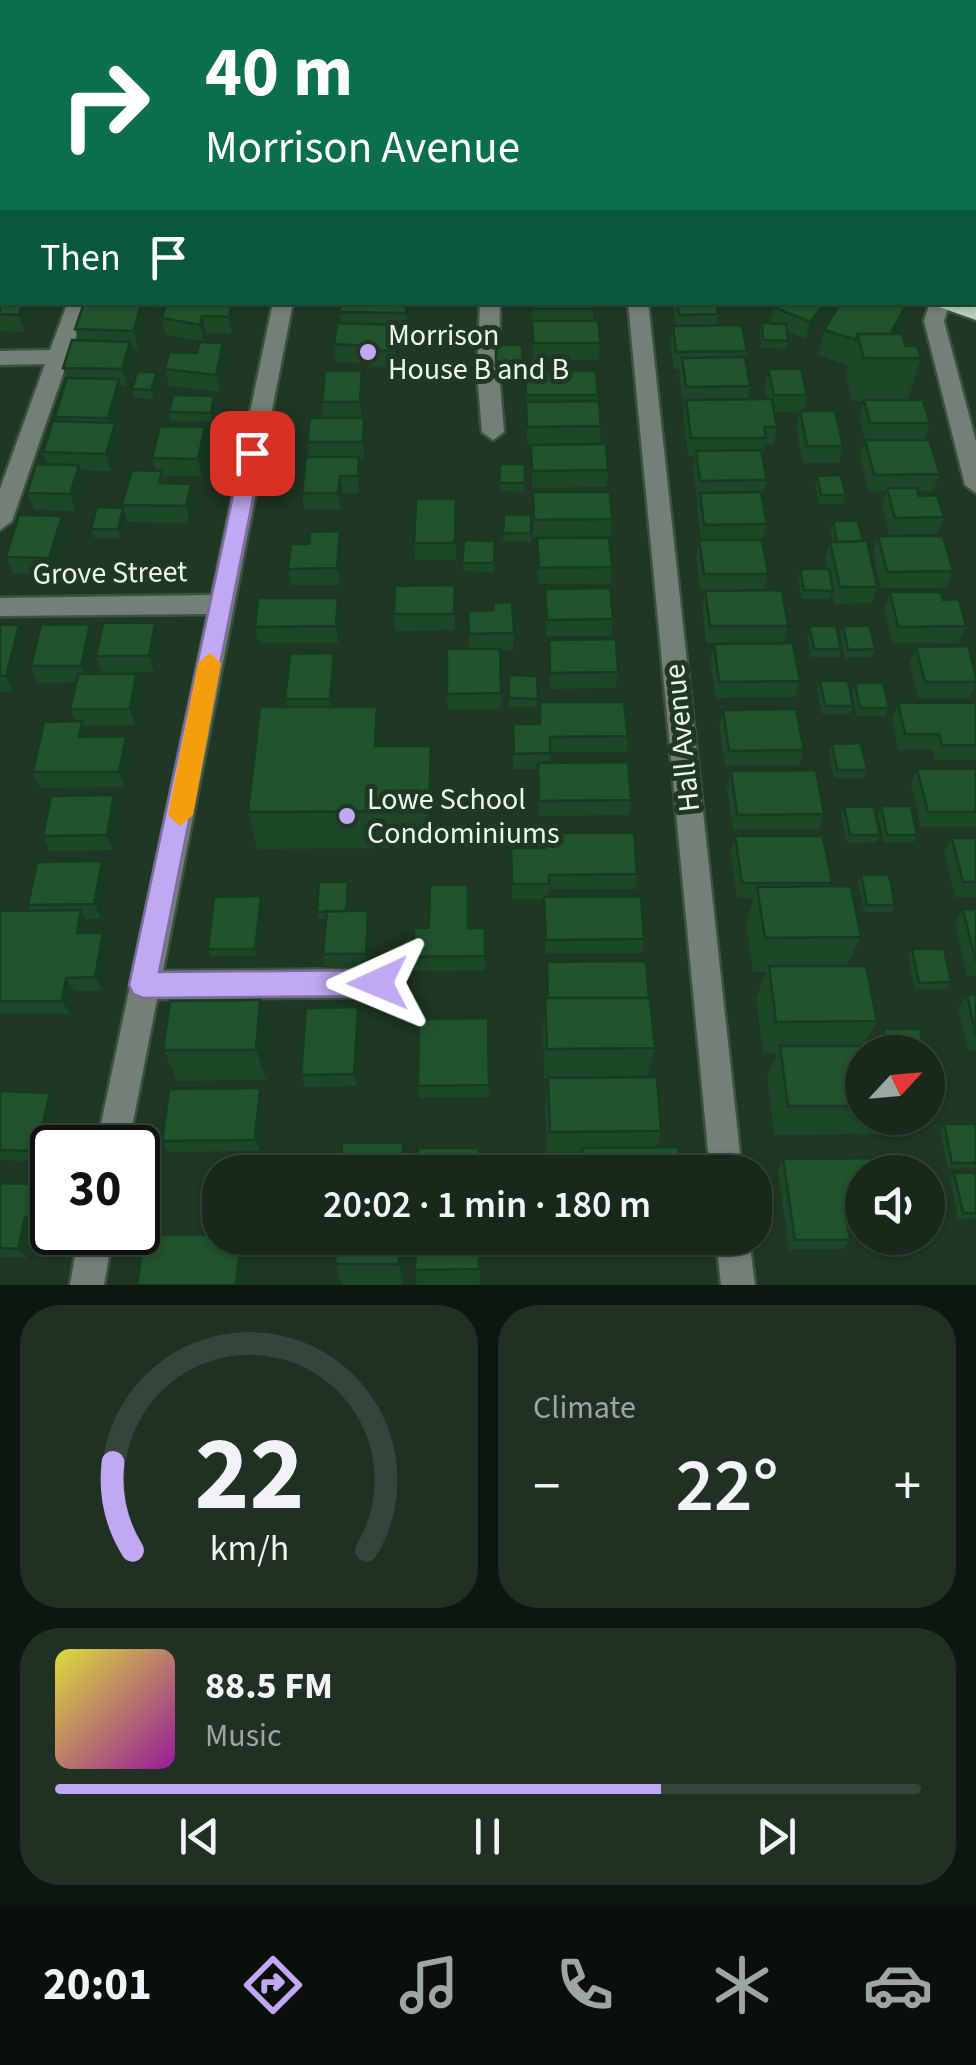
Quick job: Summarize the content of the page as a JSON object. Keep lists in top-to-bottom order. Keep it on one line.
{"streets":{"street":["Grove Street","Hall Avenue"]},"places":["Morrison House B and B","Lowe School Condominiums"],"north":"top right","page":{"turn":["40 m","Morrison Avenue"],"then":"Then","limit":"30","trip":"20:02 · 1 min · 180 m","tile":"Climate","heat":["−","22°","+"],"song":["88.5 FM","Music"],"tabs":"20:01","gauge":["22","km/h"]}}
